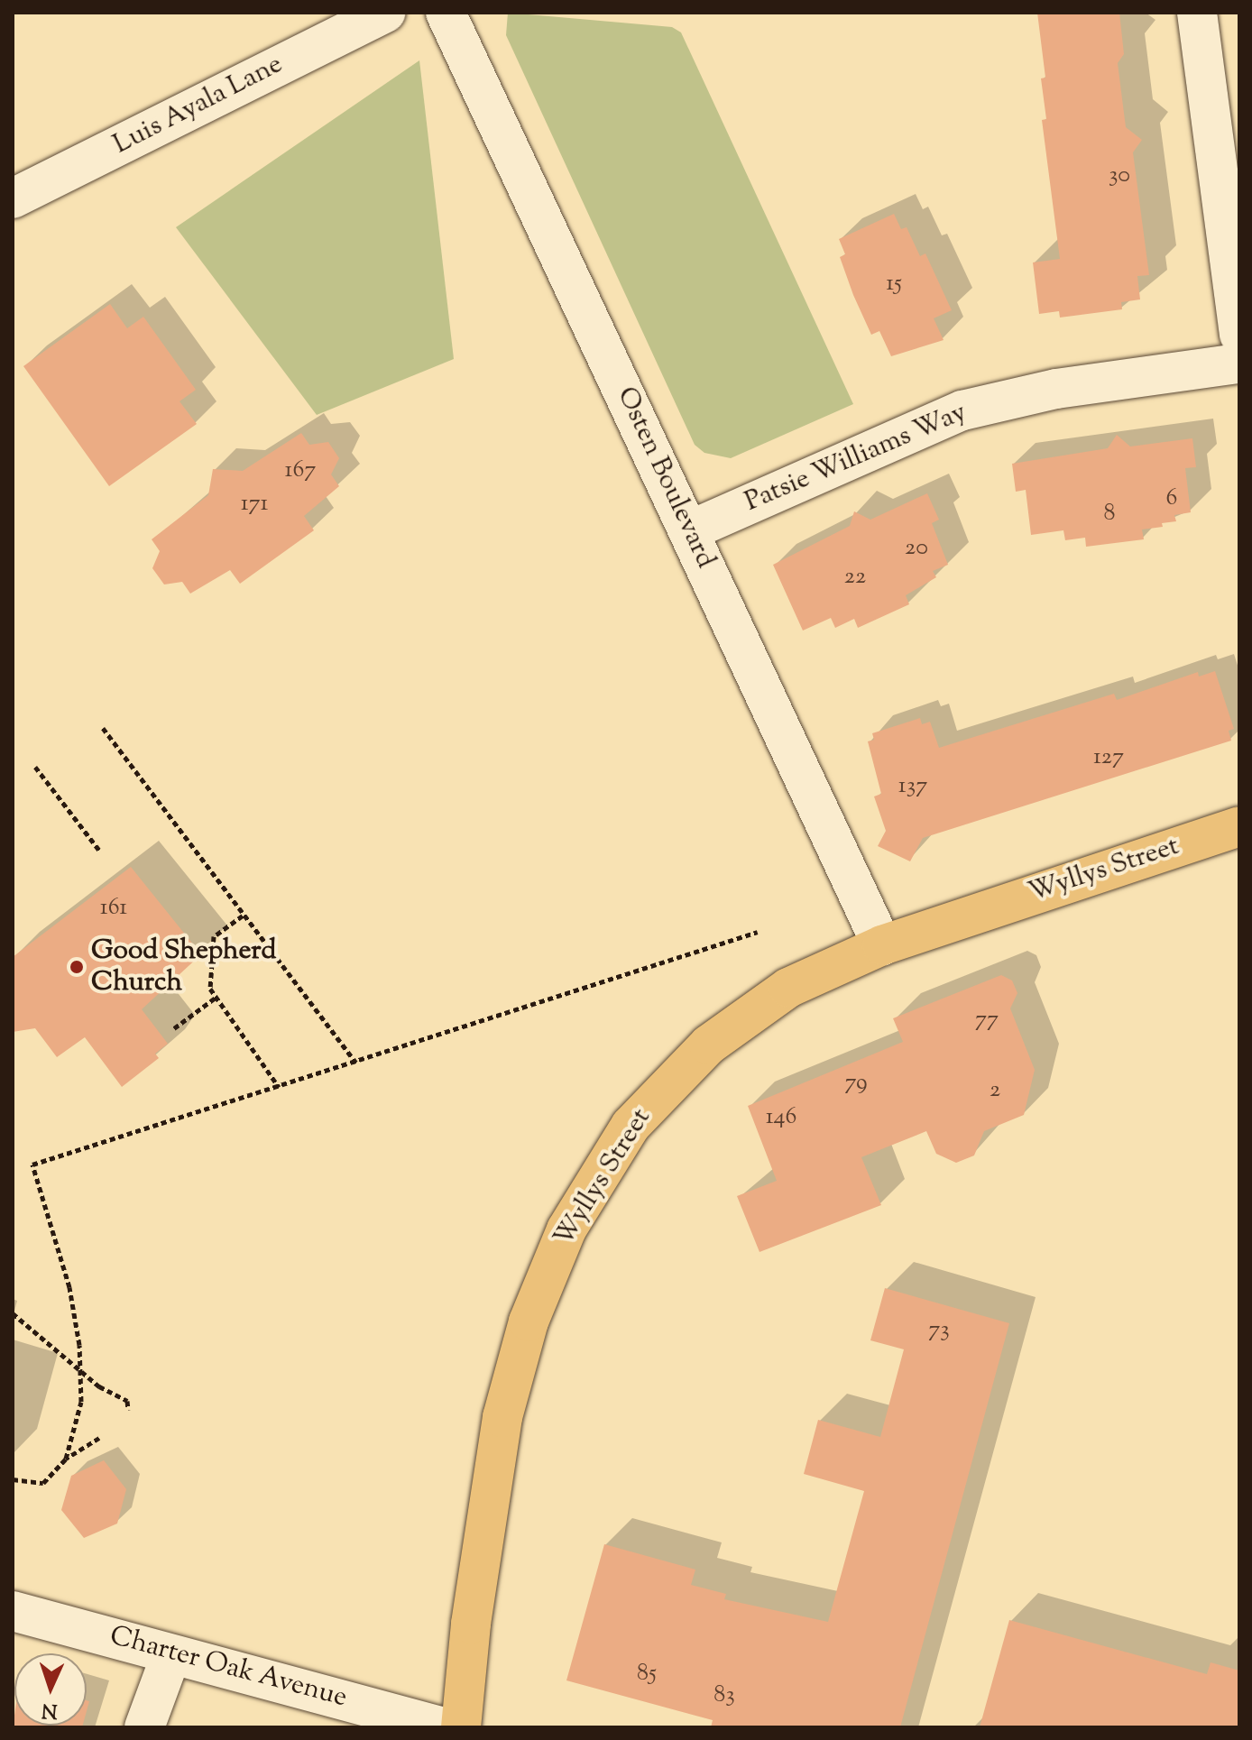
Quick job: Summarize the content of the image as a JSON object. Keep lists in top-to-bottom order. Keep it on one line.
{"streets":{"main road":["Wyllys Street"],"street":["Luis Ayala Lane","Patsie Williams Way","Osten Boulevard","Charter Oak Avenue"]},"crossings":[["Patsie Williams Way","Osten Boulevard"],["Osten Boulevard","Wyllys Street"]],"places":["Good Shepherd Church"],"house_numbers":["30","15","167","6","171","8","20","22","127","137","161","77","79","2","146","73","85","83"],"north":"bottom"}
